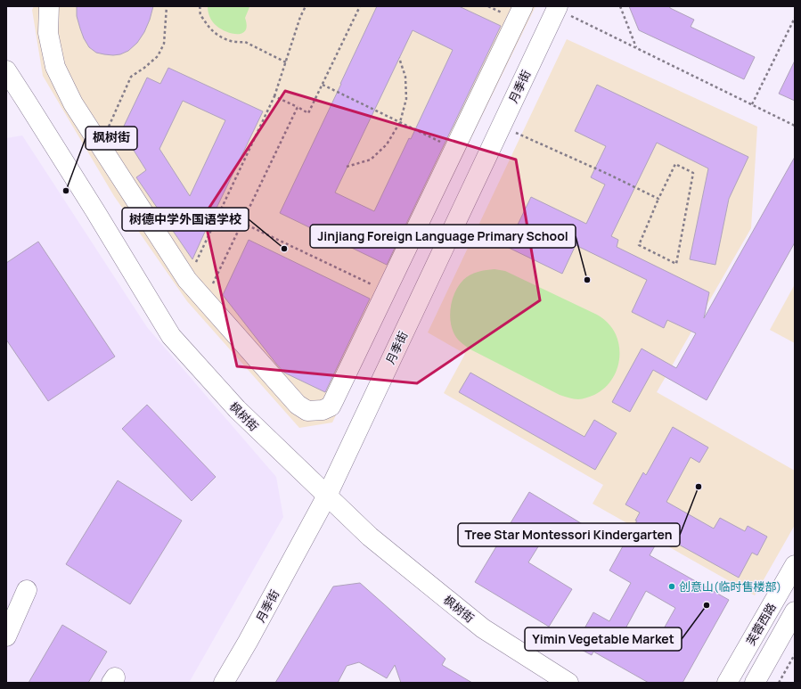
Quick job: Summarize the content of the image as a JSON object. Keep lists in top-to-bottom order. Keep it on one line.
{"streets":{"street":["月季街","枫树街","芙蓉西路"]},"crossings":[["月季街","枫树街"]],"places":["枫树街","树德中学外国语学校","Jinjiang Foreign Language Primary School","Tree Star Montessori Kindergarten","创意山(临时售楼部)","Yimin Vegetable Market"]}
